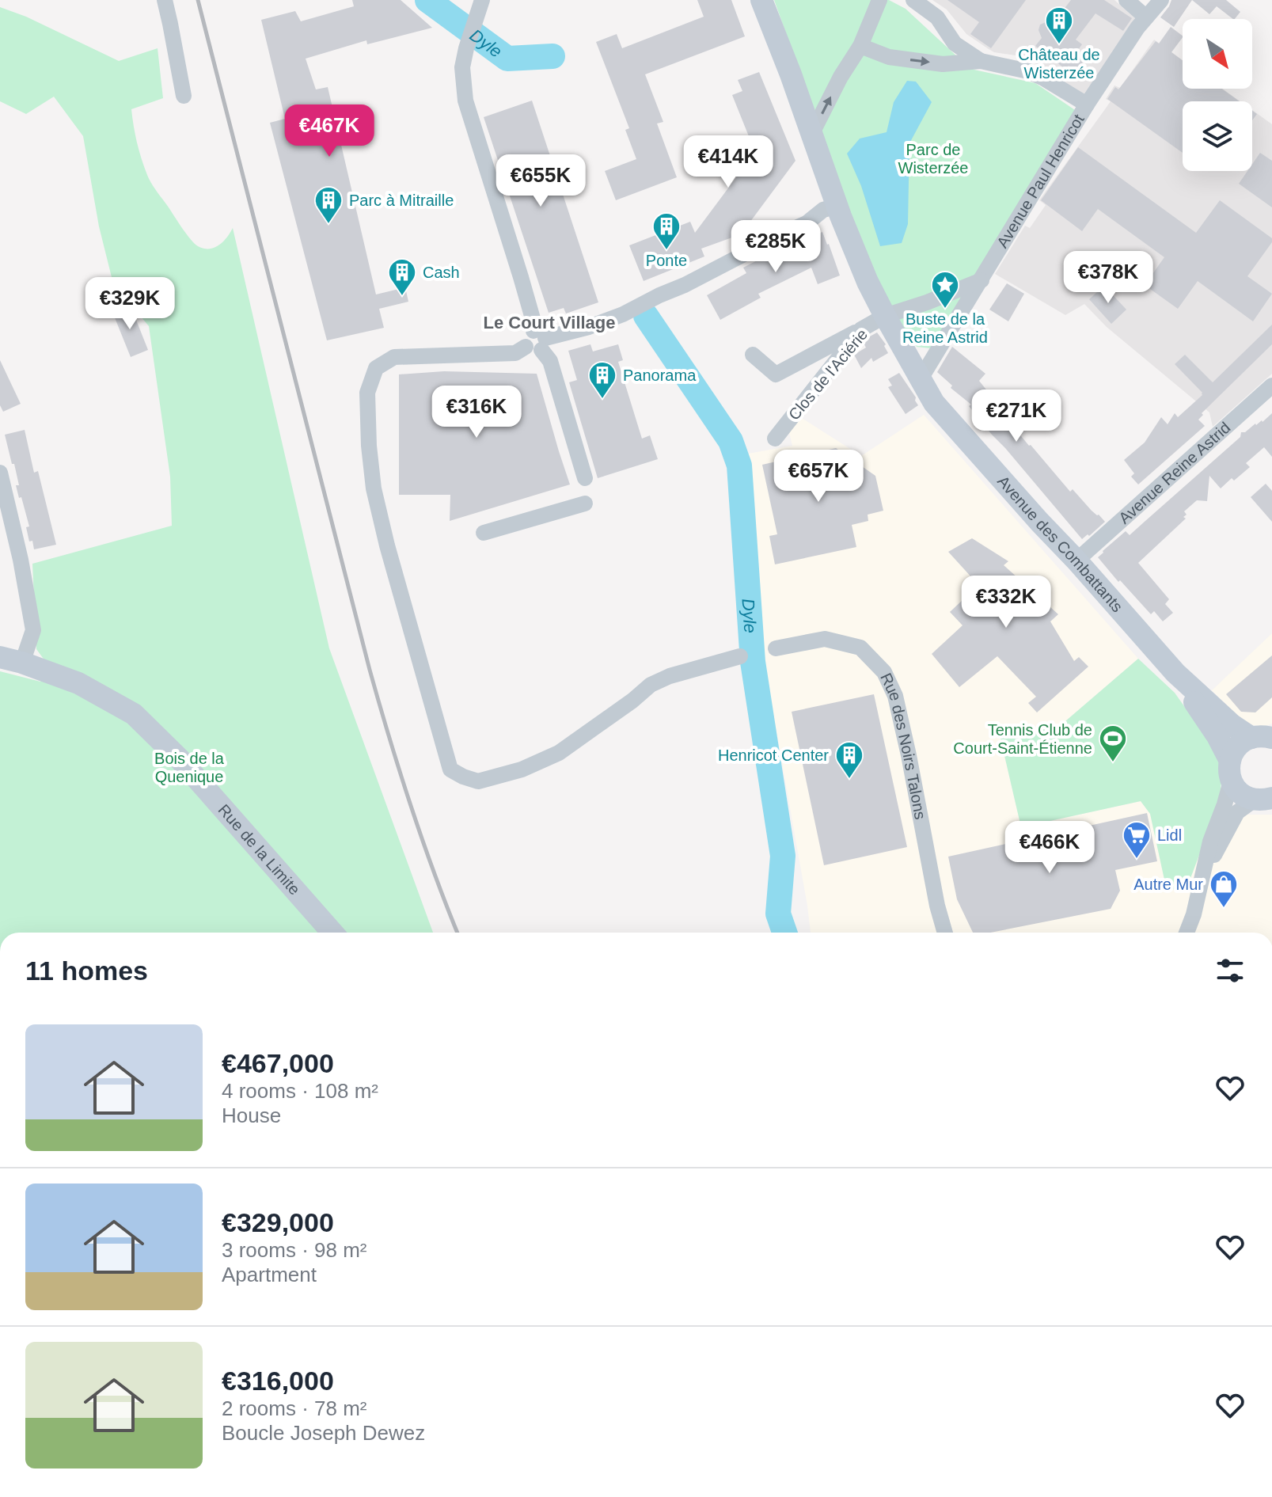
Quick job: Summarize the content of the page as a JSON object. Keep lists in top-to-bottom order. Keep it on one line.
{"streets":{"main road":["Avenue des Combattants","Rue de la Limite"],"street":["Avenue Paul Henricot","Clos de l'Aciérie","Avenue Reine Astrid","Rue des Noirs Talons"]},"crossings":[["Avenue Paul Henricot","Avenue des Combattants"],["Clos de l'Aciérie","Avenue des Combattants"],["Avenue Reine Astrid","Avenue des Combattants"]],"districts":["Le Court Village"],"water":["Dyle"],"parks":["Parc de Wisterzée","Bois de la Quenique"],"places":{"building":["Château de Wisterzée","Parc à Mitraille","Ponte","Cash","Panorama","Henricot Center"],"place":["Buste de la Reine Astrid"],"sports":["Tennis Club de Court-Saint-Étienne"],"supermarket":["Lidl"],"shop":["Autre Mur"]},"north":"bottom right","page":{"price":["€467K","€414K","€655K","€285K","€378K","€329K","€316K","€271K","€657K","€332K","€466K"],"heading":"11 homes","list":[{"name":"€467,000","note":"4 rooms · 108 m² · House"},{"name":"€329,000","note":"3 rooms · 98 m² · Apartment"},{"name":"€316,000","note":"2 rooms · 78 m² · Boucle Joseph Dewez"}]}}
